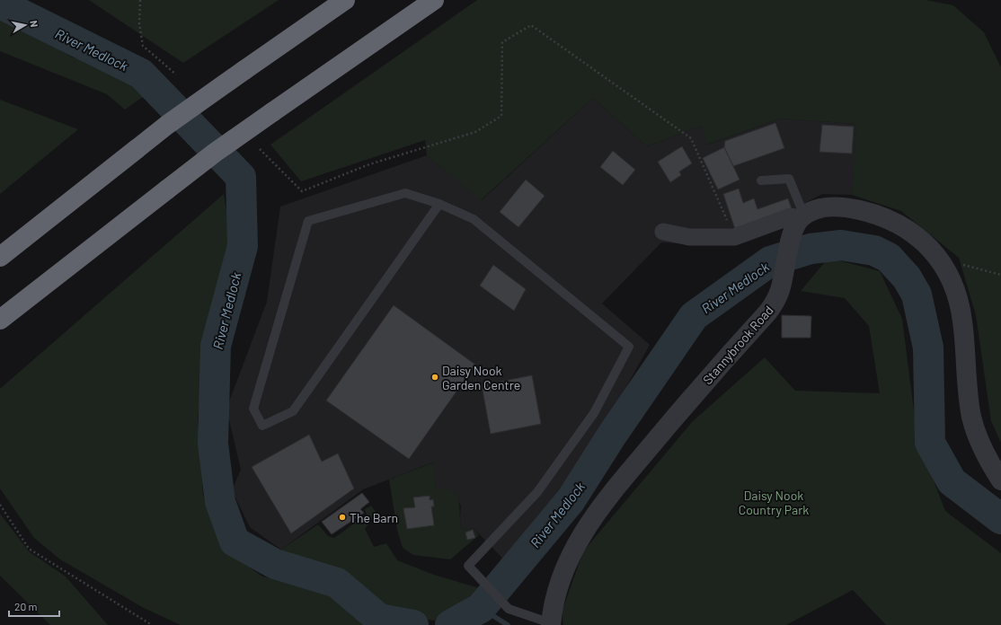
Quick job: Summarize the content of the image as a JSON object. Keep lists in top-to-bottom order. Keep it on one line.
{"streets":{"street":["Stannybrook Road"]},"water":["River Medlock"],"parks":["Daisy Nook Country Park"],"places":["Daisy Nook Garden Centre","The Barn"],"scale_bar":"20 m","north":"right"}
